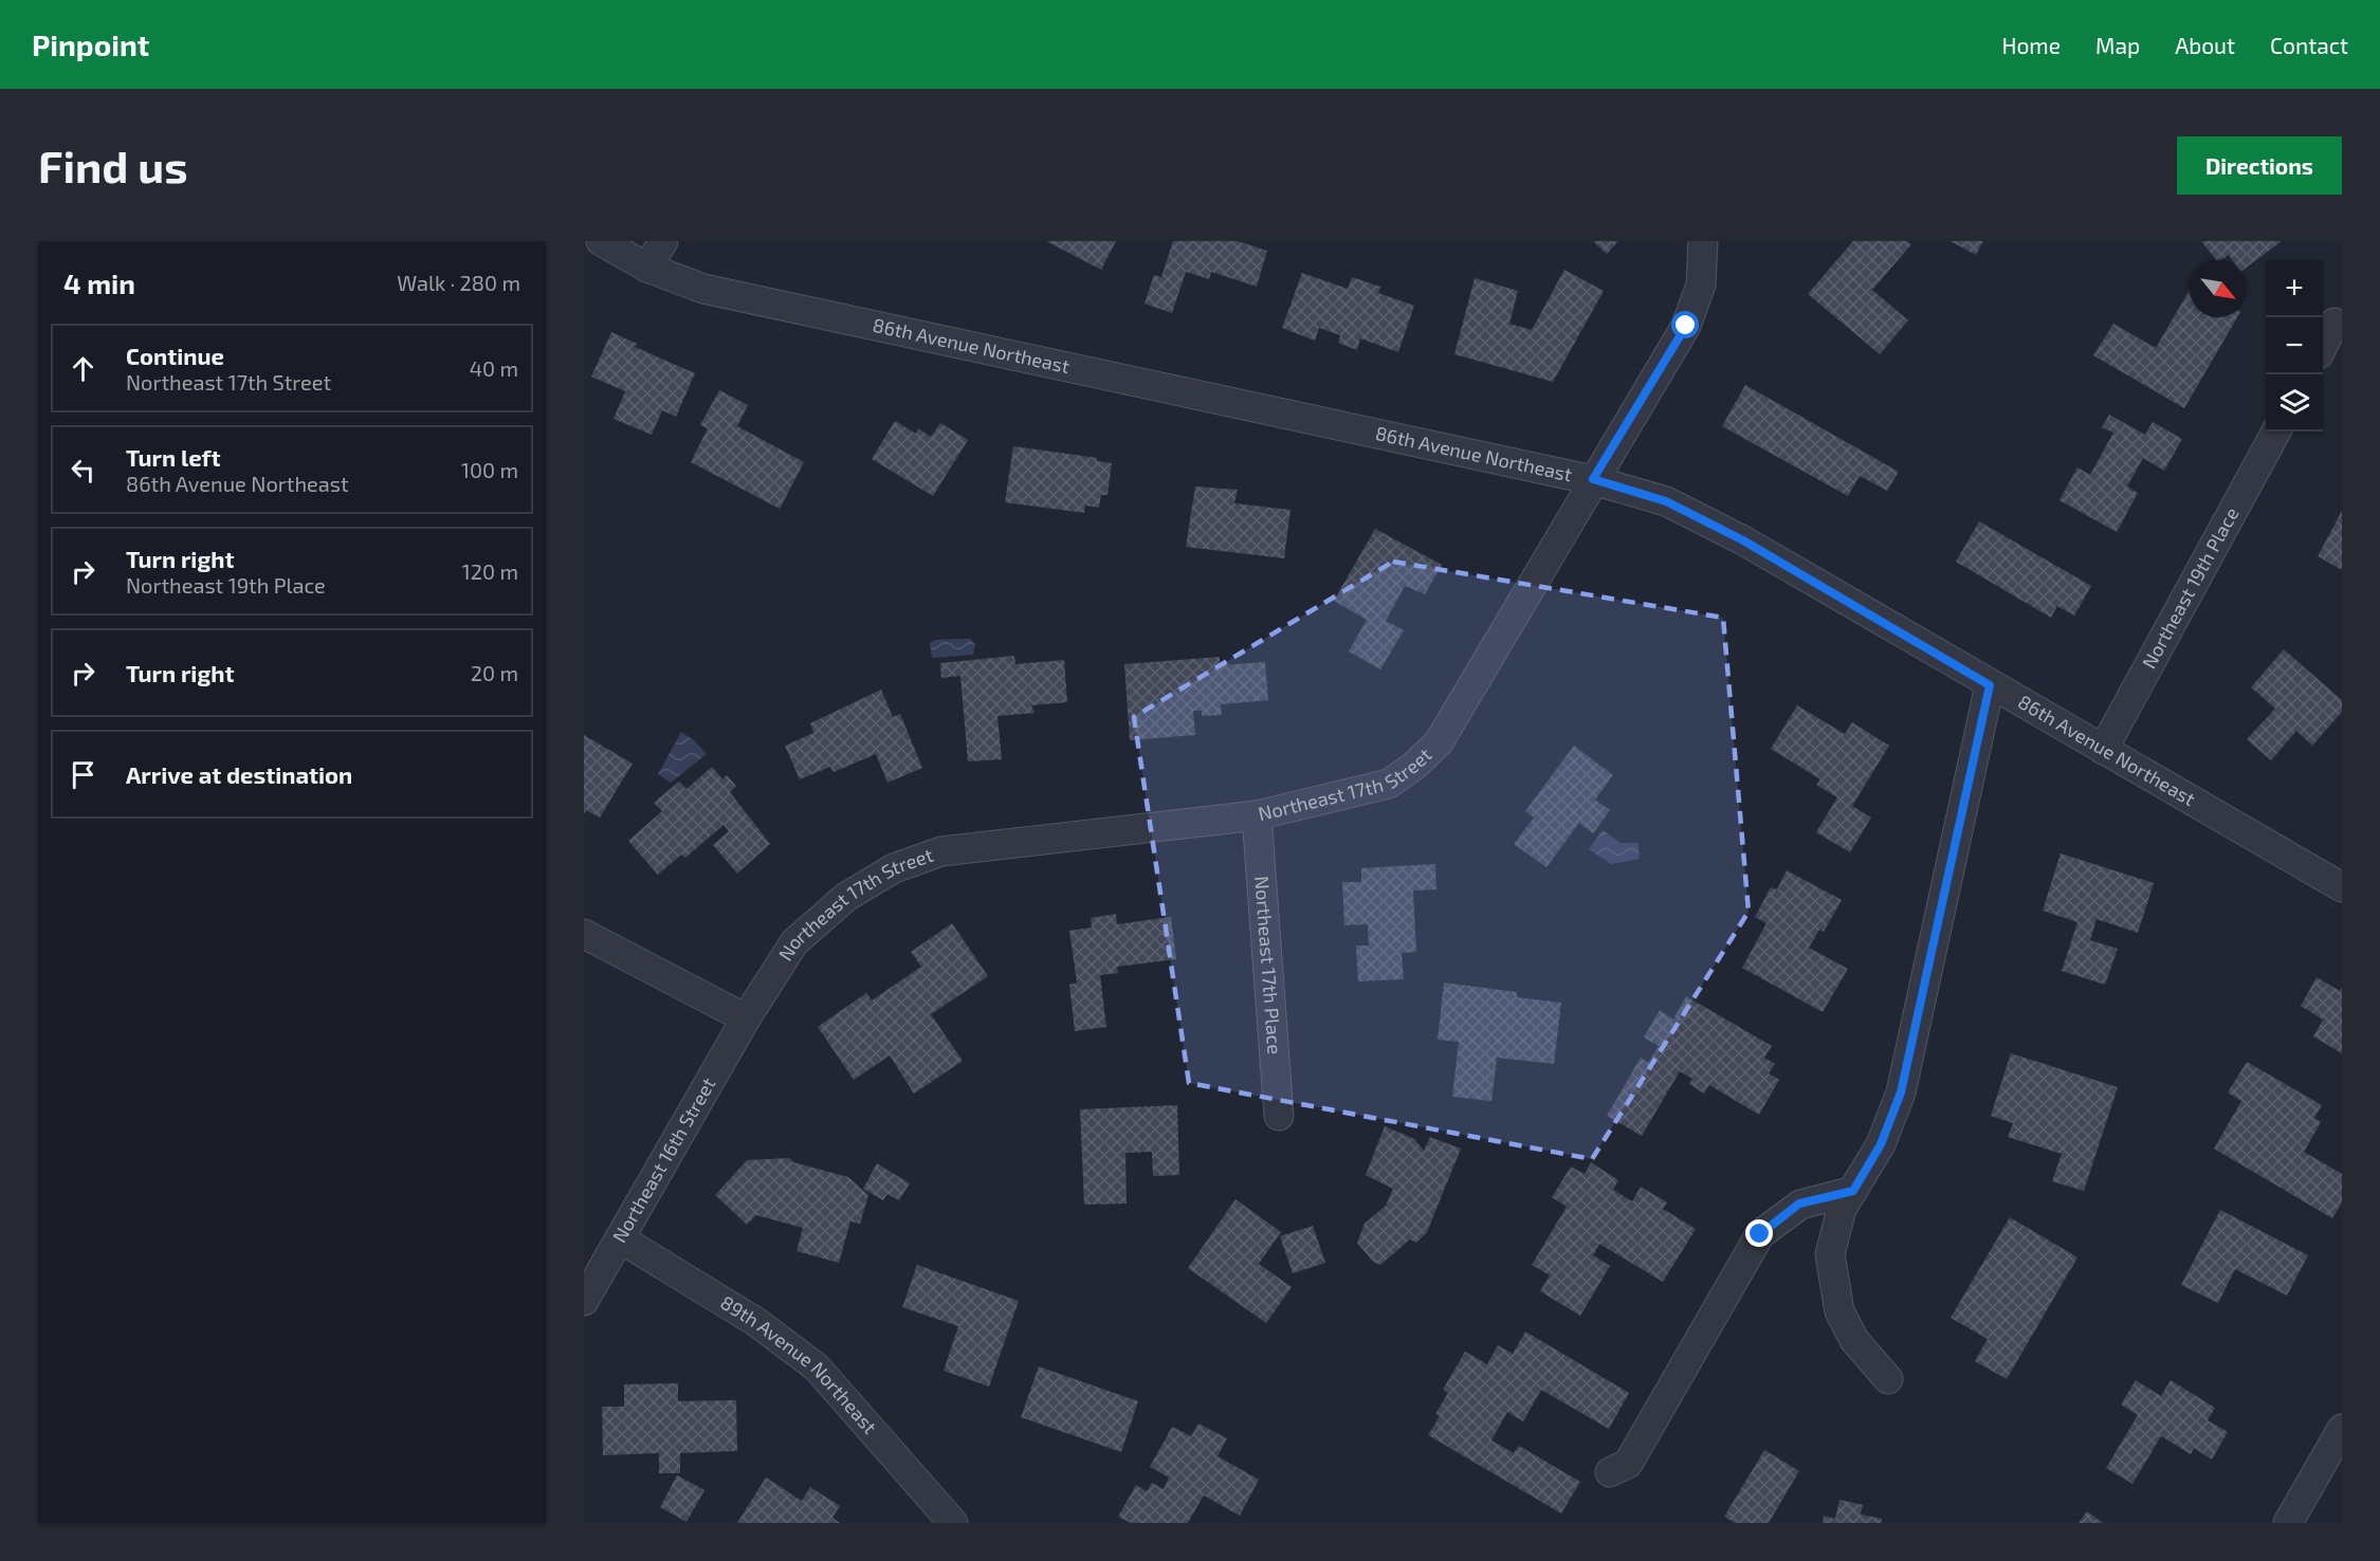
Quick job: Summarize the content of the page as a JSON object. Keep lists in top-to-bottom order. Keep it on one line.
{"streets":{"street":["86th Avenue Northeast","Northeast 19th Place","Northeast 17th Street","Northeast 17th Place","Northeast 16th Street","89th Avenue Northeast"]},"crossings":[["86th Avenue Northeast","Northeast 19th Place"],["86th Avenue Northeast","Northeast 17th Street"],["Northeast 17th Street","Northeast 17th Place"],["Northeast 17th Street","Northeast 16th Street"],["Northeast 16th Street","89th Avenue Northeast"]],"north":"bottom right","page":{"header":"Pinpoint","nav":["Home","Map","About","Contact"],"buttons":"Directions","title":"Find us","heading":["4 min","Walk · 280 m"],"map_buttons":["+","−"],"list":[["Continue","Northeast 17th Street","40 m"],["Turn left","86th Avenue Northeast","100 m"],["Turn right","Northeast 19th Place","120 m"],["Turn right","20 m"],"Arrive at destination"]}}
